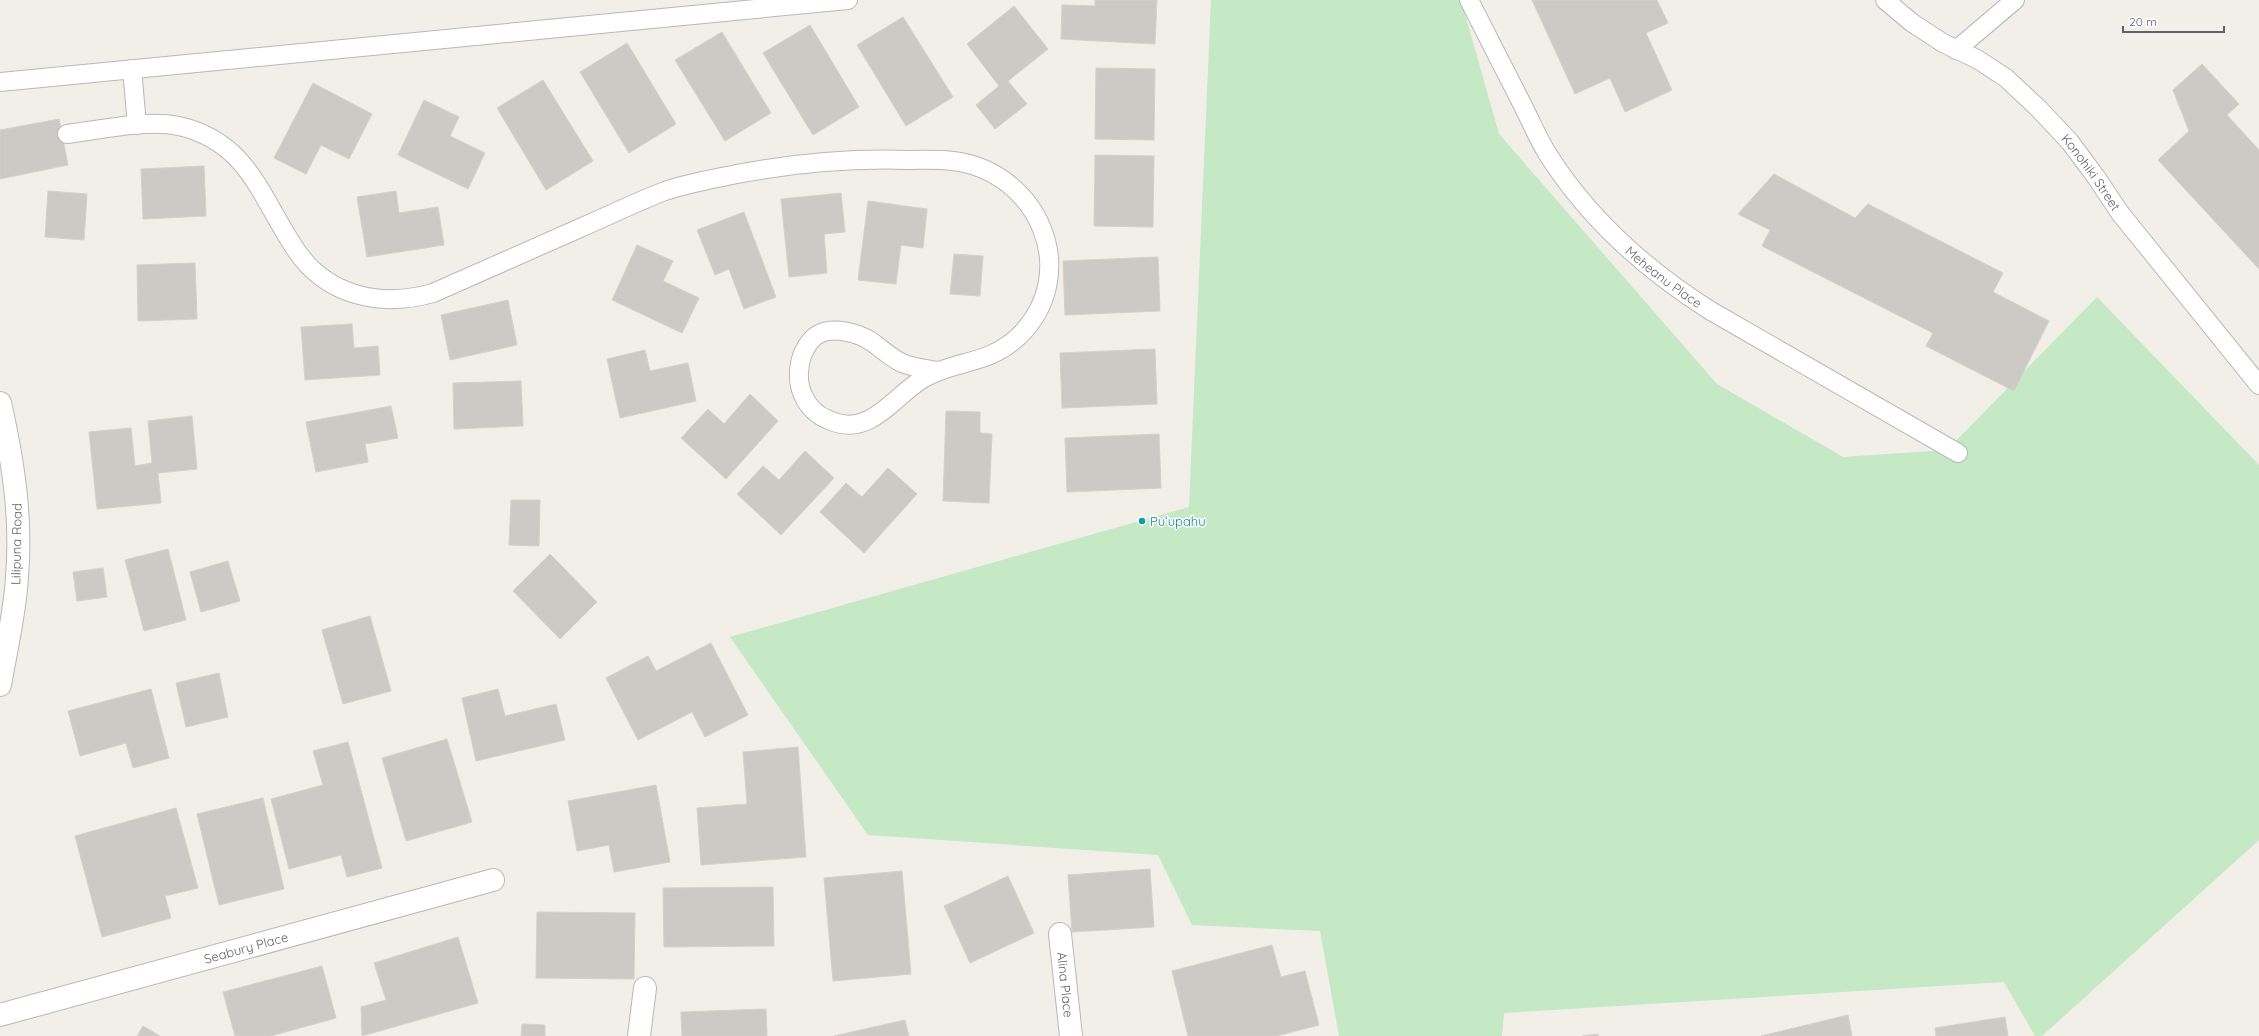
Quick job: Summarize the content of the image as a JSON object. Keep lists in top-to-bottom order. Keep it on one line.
{"streets":{"street":["Lilipuna Road","Seabury Place","Alina Place"],"lane":["Konohiki Street","Meheanu Place"]},"places":["Puʻupahu"],"scale_bar":"20 m"}
